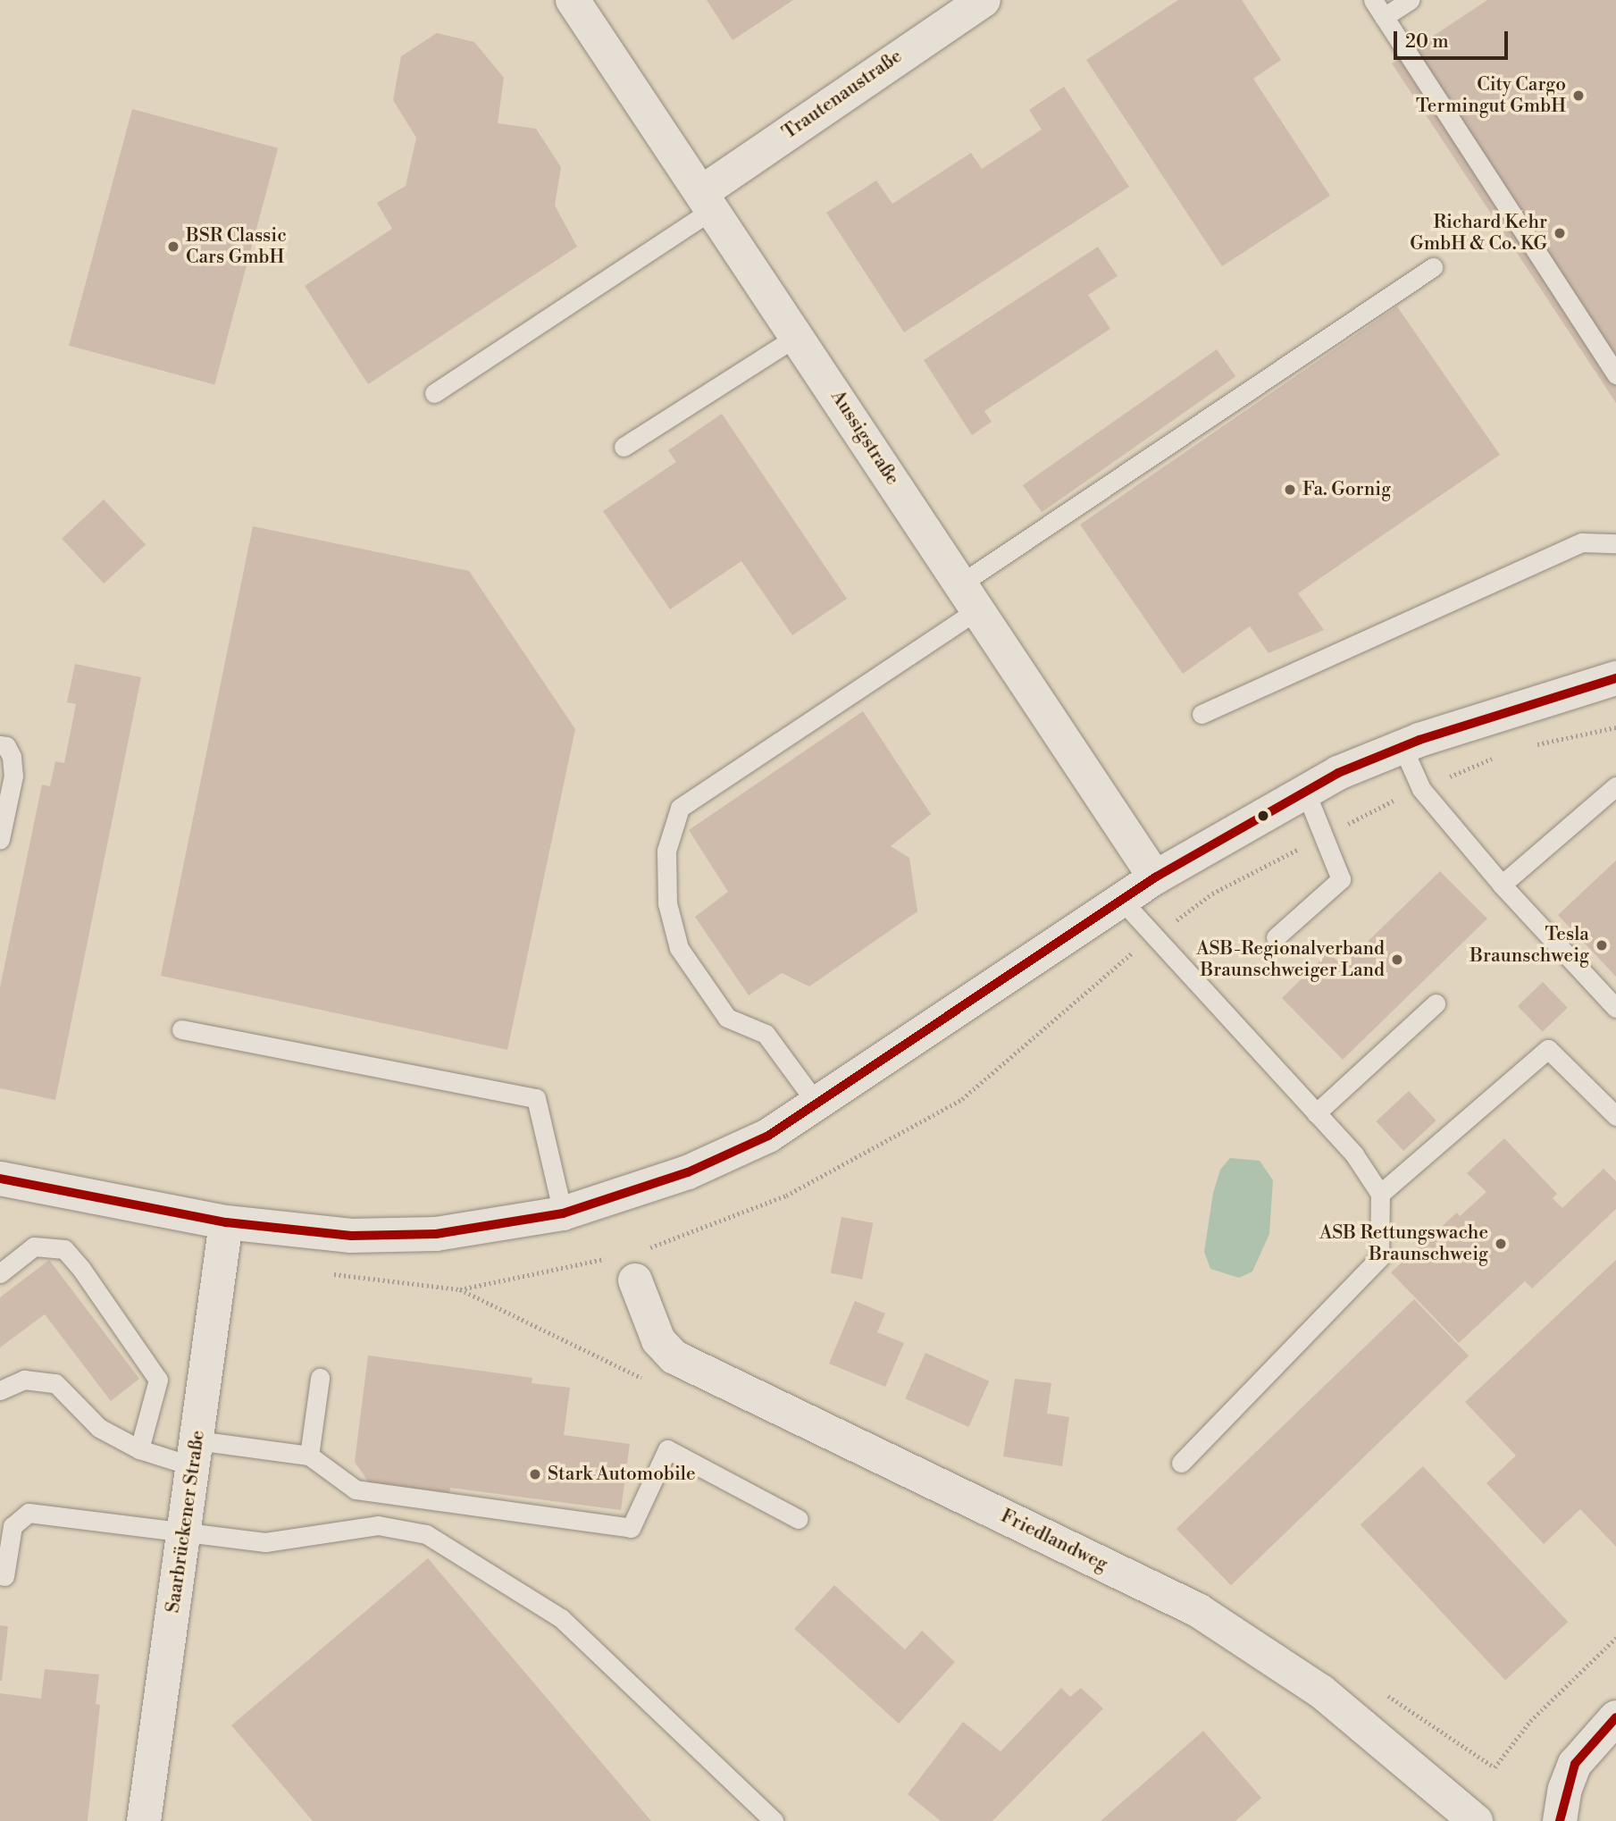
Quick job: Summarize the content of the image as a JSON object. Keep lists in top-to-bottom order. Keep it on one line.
{"streets":{"street":["Trautenaustraße","Aussigstraße","Saarbrückener Straße","Friedlandweg"]},"crossings":[["Trautenaustraße","Aussigstraße"]],"places":["City Cargo Termingut GmbH","Richard Kehr GmbH & Co. KG","BSR Classic Cars GmbH","Fa. Gornig","Tesla Braunschweig","ASB-Regionalverband Braunschweiger Land","ASB Rettungswache Braunschweig","Stark Automobile"],"scale_bar":"20 m"}
